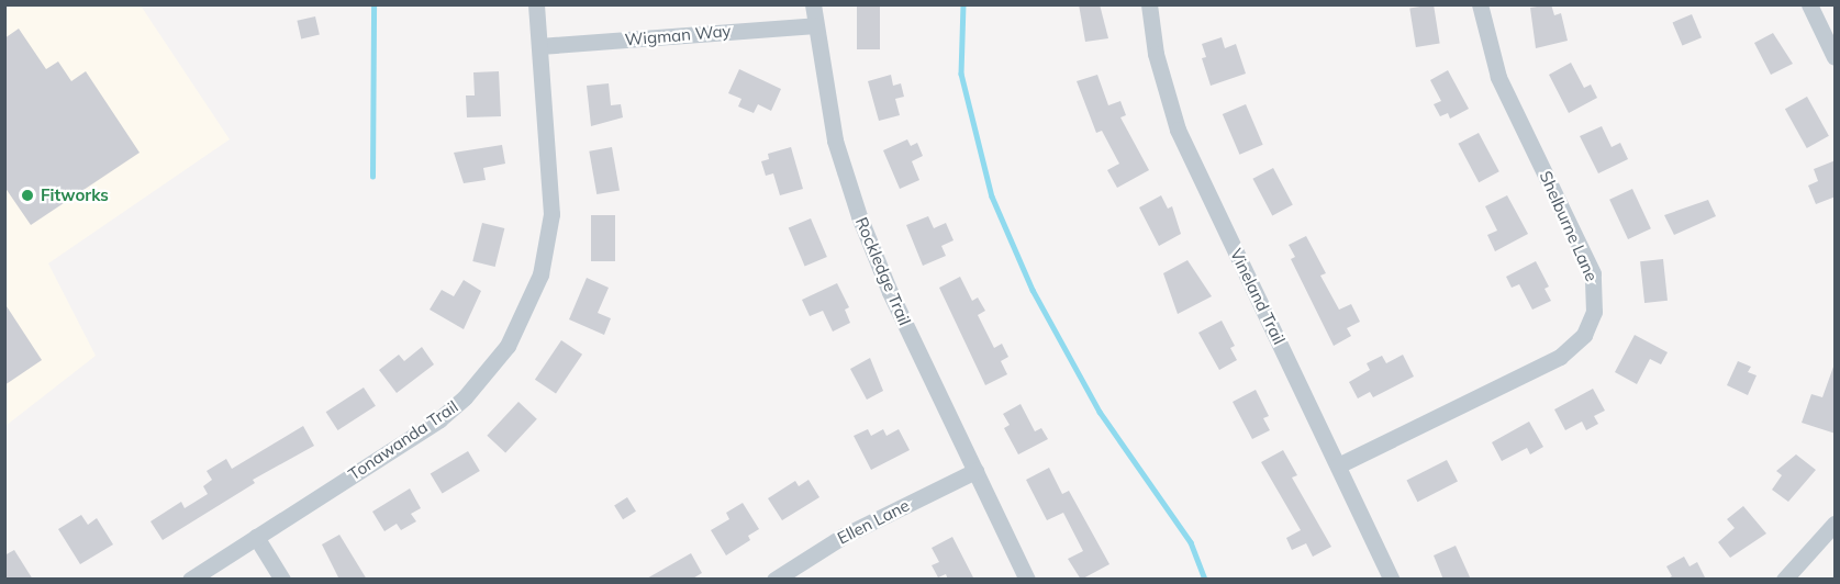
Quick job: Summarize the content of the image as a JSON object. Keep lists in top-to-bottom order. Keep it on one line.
{"streets":{"street":["Wigman Way","Shelburne Lane","Rockledge Trail","Vineland Trail","Tonawanda Trail","Ellen Lane"]},"crossings":[["Wigman Way","Rockledge Trail"],["Wigman Way","Tonawanda Trail"],["Shelburne Lane","Vineland Trail"],["Rockledge Trail","Ellen Lane"]],"places":["Fitworks"]}
